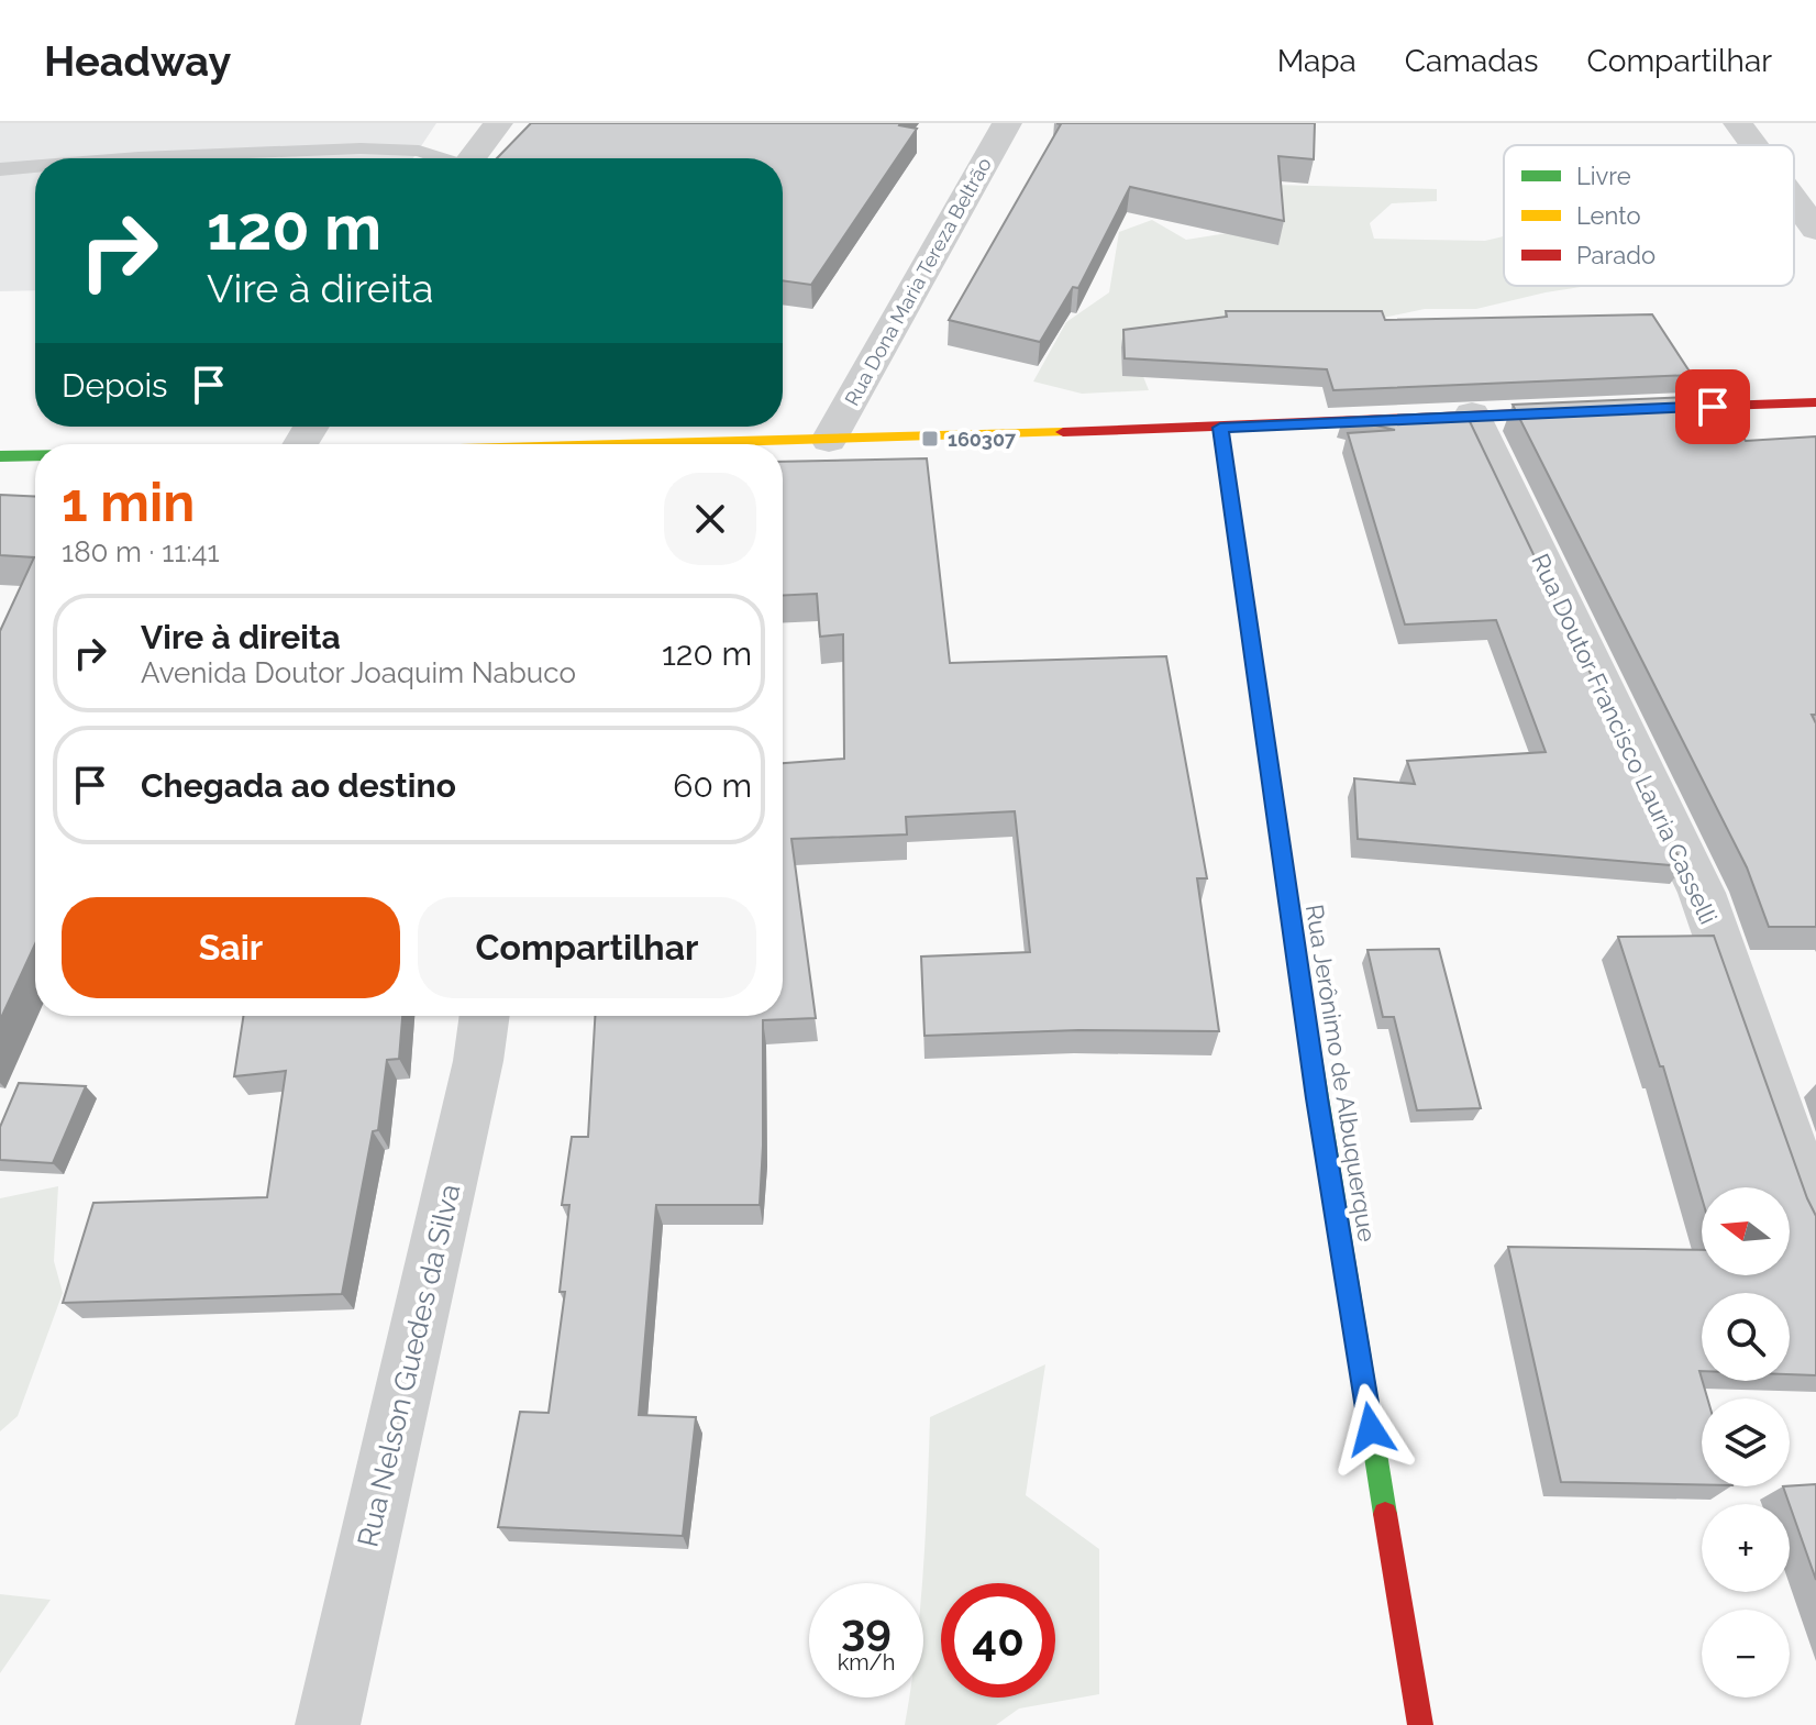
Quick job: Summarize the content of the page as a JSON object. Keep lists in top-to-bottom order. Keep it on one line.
{"streets":{"main road":["Rua Jerônimo de Albuquerque"],"street":["Rua Dona Maria Tereza Beltrão","Rua Doutor Francisco Lauria Casselli","Rua Nelson Guedes da Silva"]},"places":{"transit":["160307"]},"legend":["Livre","Lento","Parado"],"north":"left","page":{"header":"Headway","nav":["Mapa","Camadas","Compartilhar"],"turn":["120 m","Vire à direita"],"then":"Depois","heading":["1 min","180 m · 11:41"],"list":[{"name":"Vire à direita","note":"Avenida Doutor Joaquim Nabuco","value":"120 m"},{"name":"Chegada ao destino","value":"60 m"}],"buttons":["Sair","Compartilhar"],"map_buttons":["+","−"],"speed":"39 km/h","limit":"40"}}
